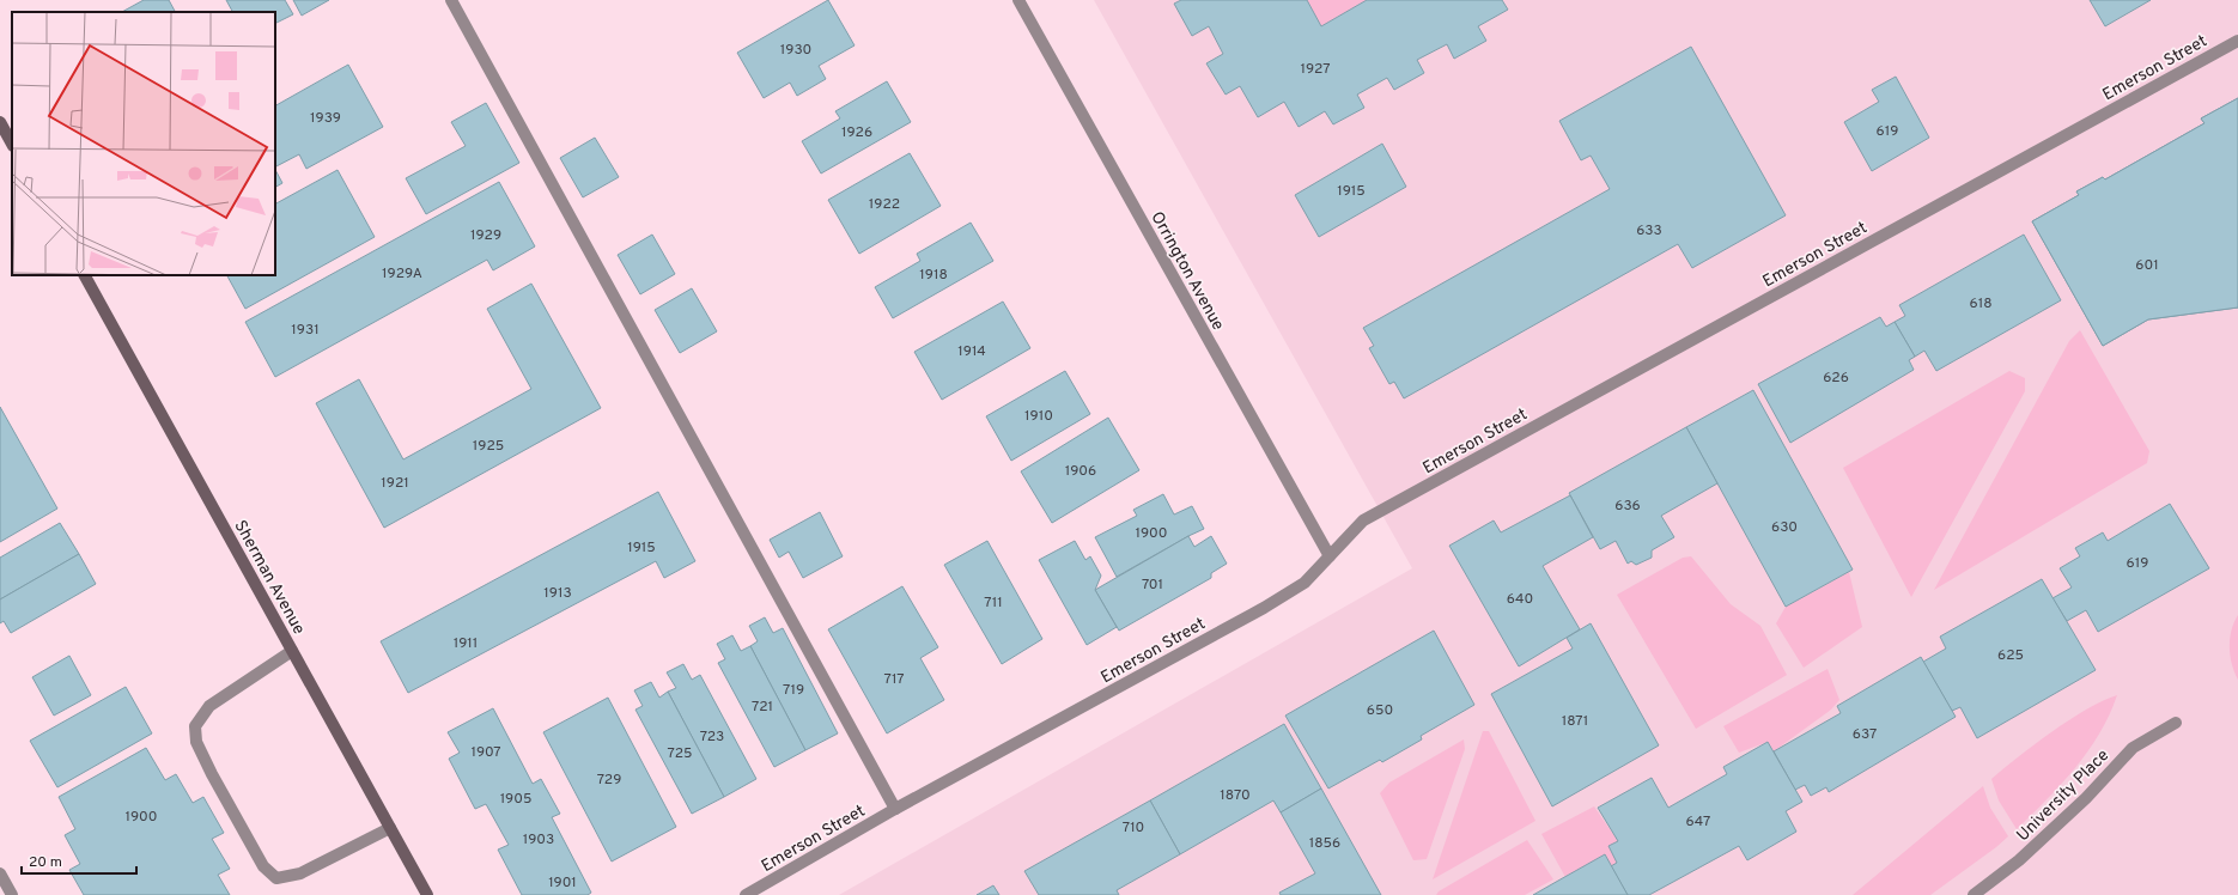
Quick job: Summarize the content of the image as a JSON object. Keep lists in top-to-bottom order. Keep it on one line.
{"streets":{"street":["Emerson Street","Orrington Avenue","Sherman Avenue","University Place"]},"crossings":[["Emerson Street","Orrington Avenue"]],"house_numbers":["1930","1927","1939","619","1926","1915","1922","633","1929","601","1929A","1918","618","1931","1914","626","1910","1925","1906","1921","636","630","1900","1915","619","701","1913","640","711","1911","625","717","719","721","650","1871","637","723","1907","725","729","1870","1905","1900","647","710","1903","1856","1901"],"scale_bar":"20 m"}
